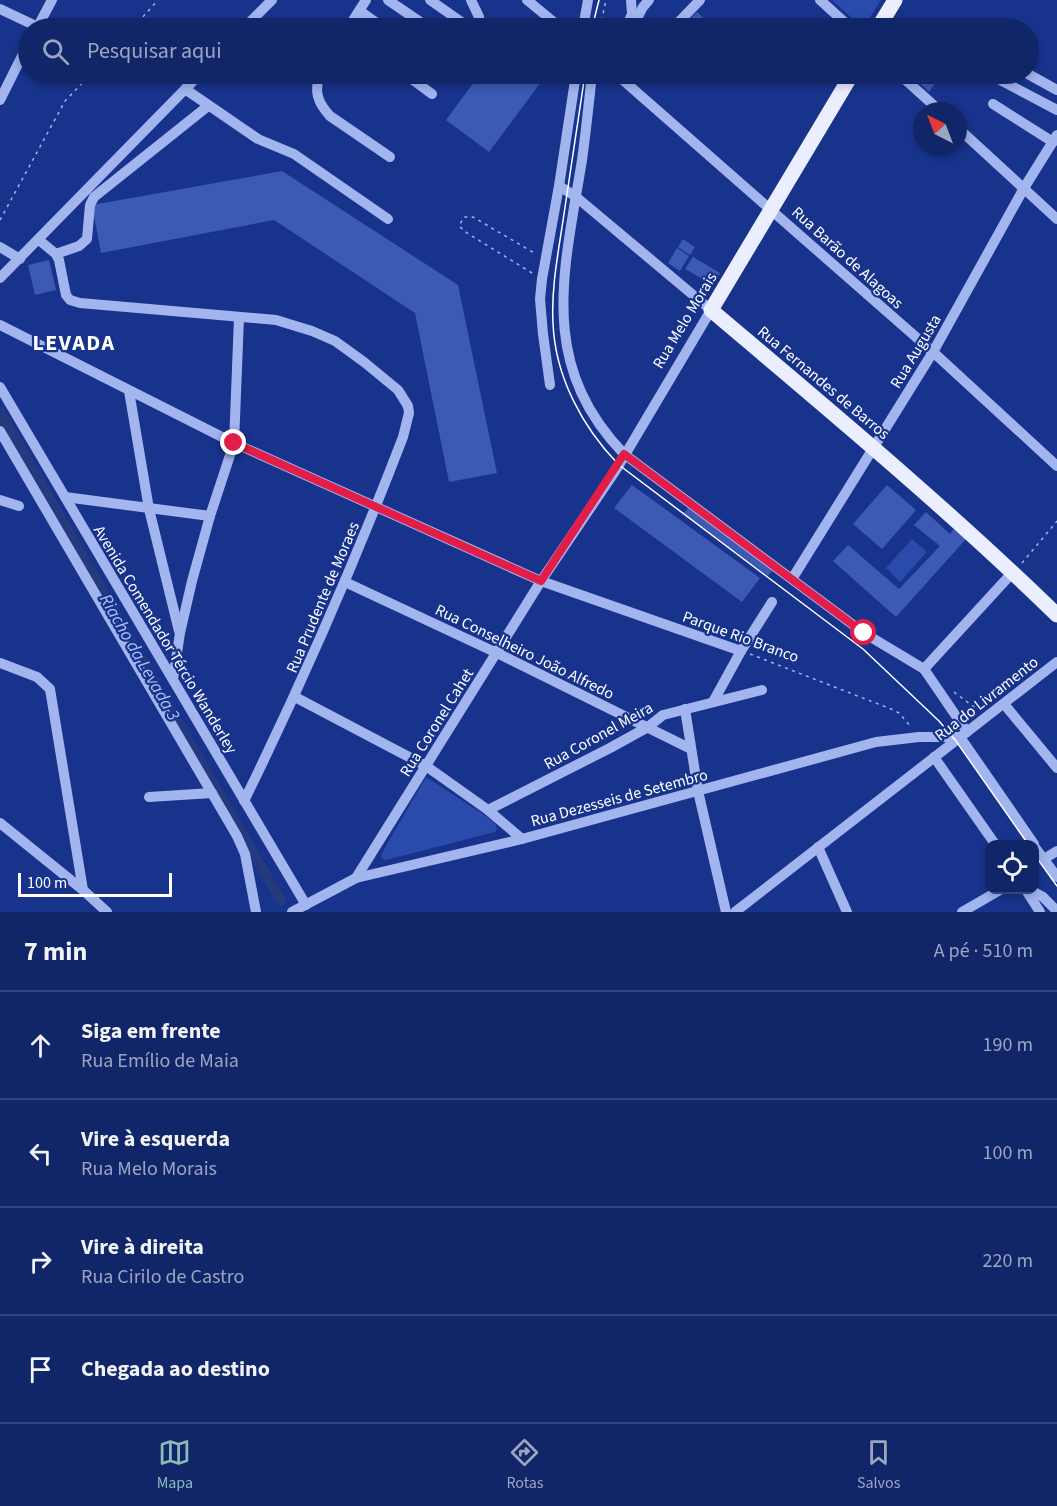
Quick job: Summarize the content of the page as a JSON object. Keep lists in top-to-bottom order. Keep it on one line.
{"streets":{"main road":["Rua Melo Morais","Rua Fernandes de Barros"],"street":["Rua Barão de Alagoas","Rua Augusta","Rua Prudente de Moraes","Parque Rio Branco","Avenida Comendador Tércio Wanderley","Rua Conselheiro João Alfredo","Rua do Livramento","Rua Coronel Cahet","Rua Coronel Meira","Rua Dezesseis de Setembro"]},"crossings":[["Rua Barão de Alagoas","Rua Melo Morais"],["Rua Barão de Alagoas","Rua Augusta"],["Rua Melo Morais","Rua Fernandes de Barros"],["Rua Melo Morais","Parque Rio Branco"],["Rua Melo Morais","Rua Coronel Cahet"],["Rua Augusta","Rua Fernandes de Barros"],["Rua Prudente de Moraes","Parque Rio Branco"],["Rua Prudente de Moraes","Avenida Comendador Tércio Wanderley"],["Rua Prudente de Moraes","Rua Conselheiro João Alfredo"],["Parque Rio Branco","Rua Coronel Cahet"],["Parque Rio Branco","Rua Dezesseis de Setembro"],["Avenida Comendador Tércio Wanderley","Rua Dezesseis de Setembro"],["Rua Conselheiro João Alfredo","Rua Coronel Cahet"],["Rua Conselheiro João Alfredo","Rua Coronel Meira"],["Rua do Livramento","Rua Dezesseis de Setembro"],["Rua Coronel Cahet","Rua Dezesseis de Setembro"]],"districts":["LEVADA"],"water":["Riacho da Levada 3"],"scale_bar":"100 m","north":"top left","page":{"search":"Pesquisar aqui","scale":"100 m","heading":["7 min","A pé · 510 m"],"list":[["Siga em frente","Rua Emílio de Maia","190 m"],["Vire à esquerda","Rua Melo Morais","100 m"],["Vire à direita","Rua Cirilo de Castro","220 m"],"Chegada ao destino"],"nav":["Mapa","Rotas","Salvos"]}}
